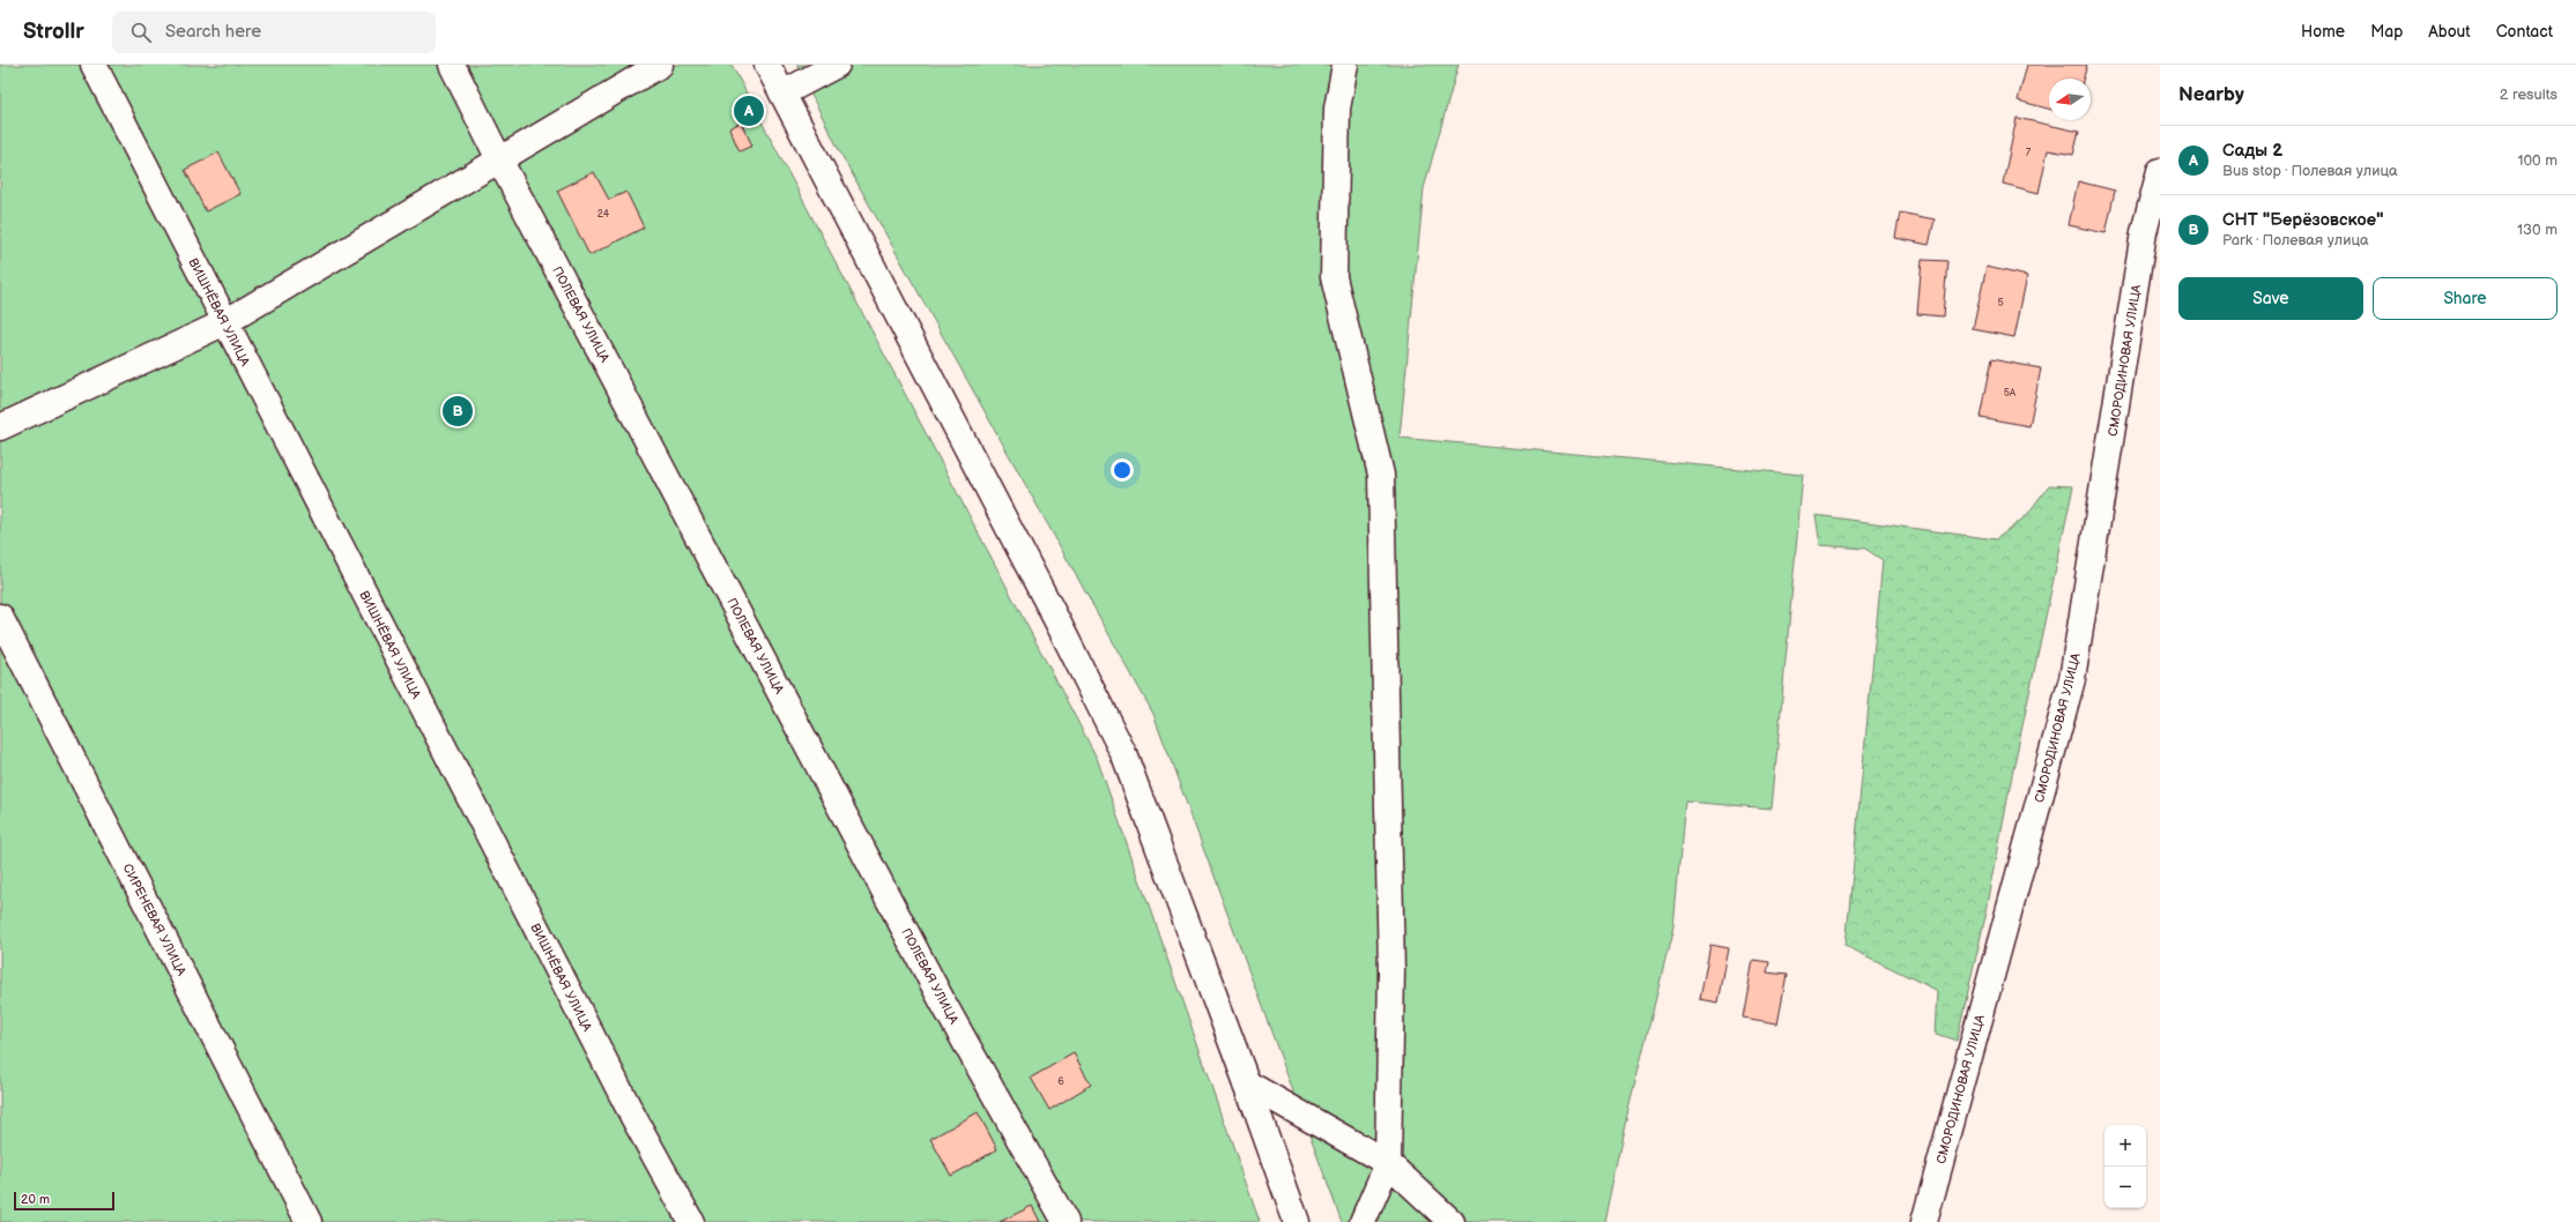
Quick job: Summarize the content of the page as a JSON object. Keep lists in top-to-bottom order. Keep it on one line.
{"streets":{"street":["ВИШНЁВАЯ УЛИЦА","ПОЛЕВАЯ УЛИЦА","СМОРОДИНОВАЯ УЛИЦА","СИРЕНЕВАЯ УЛИЦА"]},"house_numbers":["7","24","5","5А","6"],"scale_bar":"20 m","north":"left","page":{"header":"Strollr","search":"Search here","nav":["Home","Map","About","Contact"],"heading":["Nearby","2 results"],"pins":["A","B"],"list":[{"mark":"A","name":"Сады 2","note":"Bus stop · Полевая улица","value":"100 m"},{"mark":"B","name":"СНТ \"Берёзовское\"","note":"Park · Полевая улица","value":"130 m"}],"buttons":["Save","Share"],"map_buttons":["+","−"],"scale":"20 m"}}
